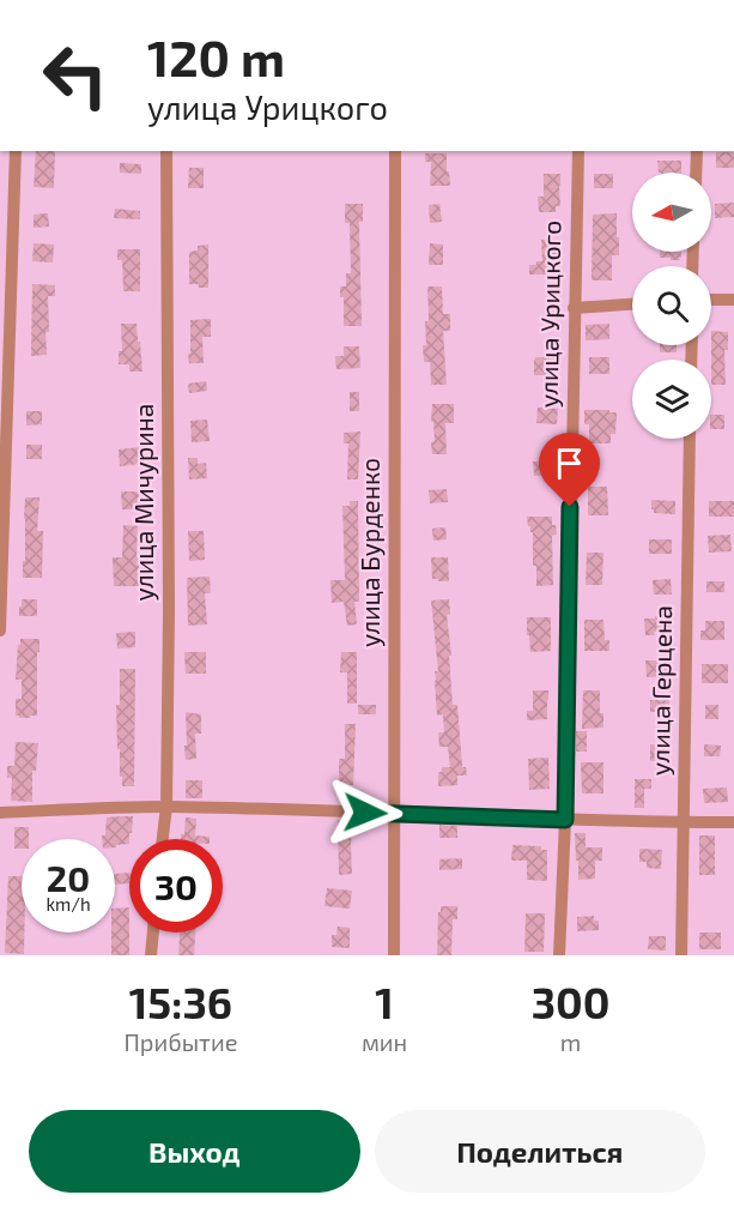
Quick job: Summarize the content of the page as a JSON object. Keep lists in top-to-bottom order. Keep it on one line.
{"streets":{"street":["улица Урицкого","улица Мичурина","улица Бурденко","улица Герцена"]},"north":"left","page":{"turn":["120 m","улица Урицкого"],"speed":"20 km/h","limit":"30","eta":["15:36","Прибытие","1","мин","300","m"],"buttons":["Выход","Поделиться"]}}
